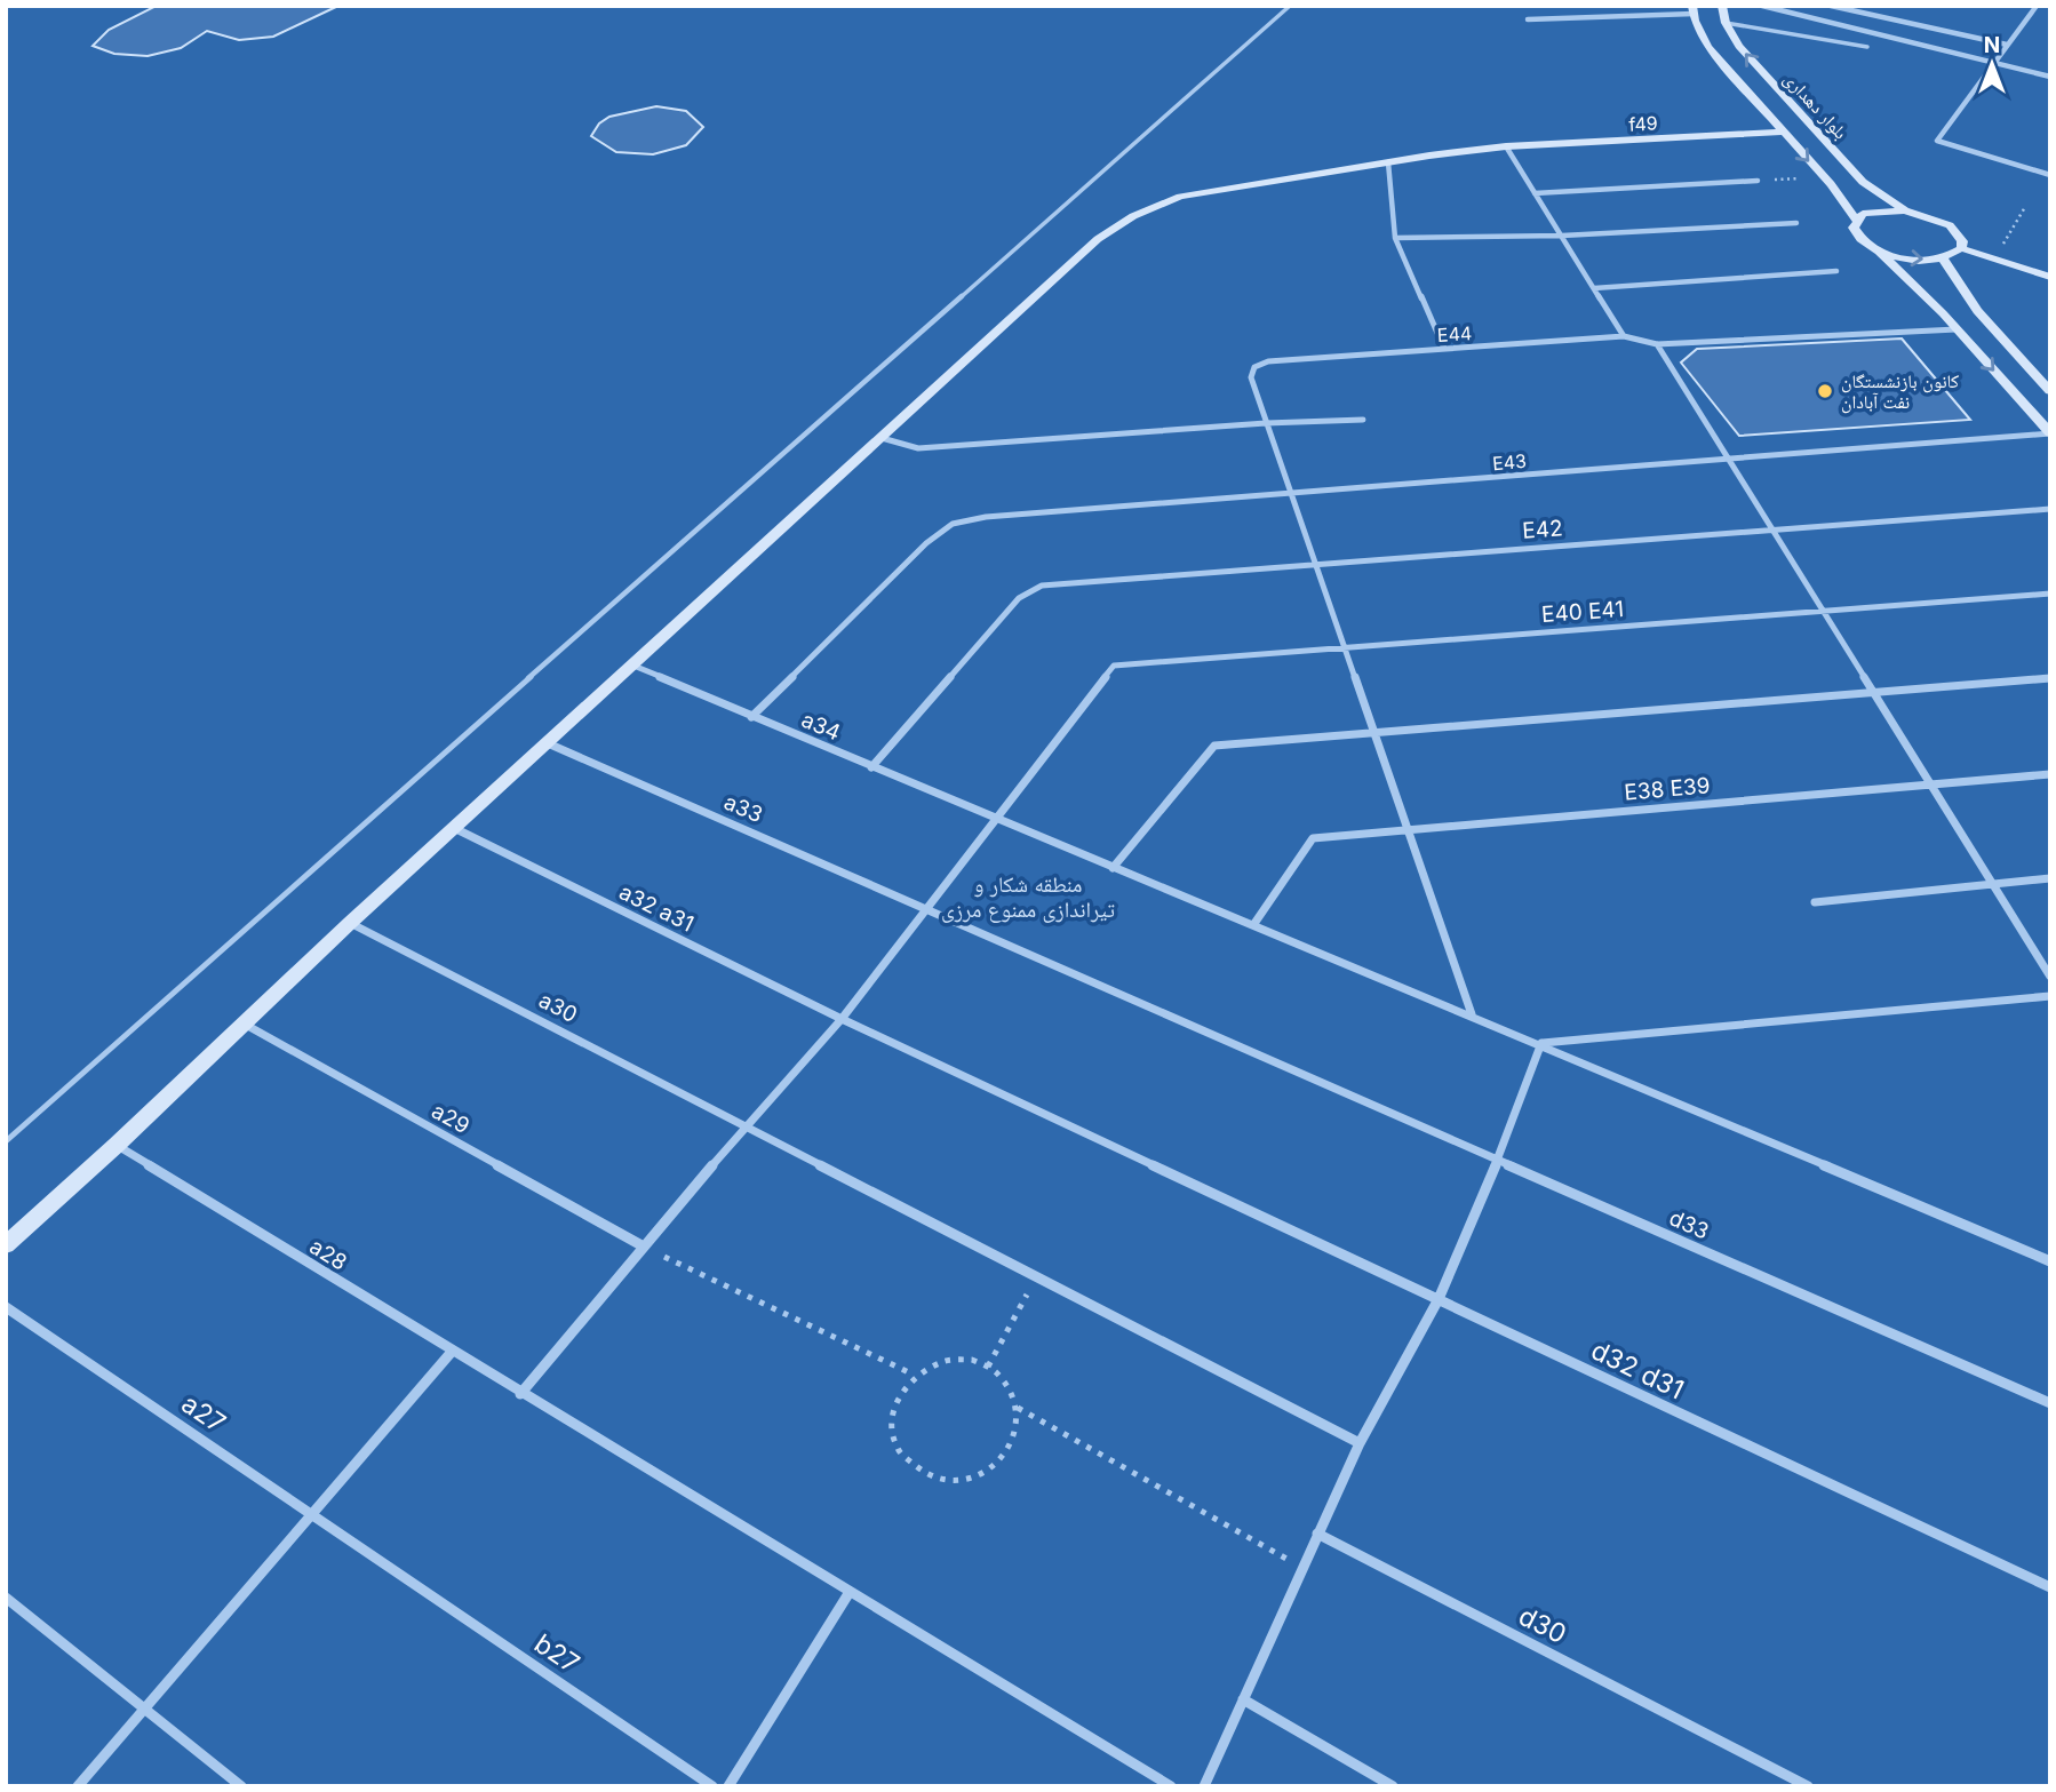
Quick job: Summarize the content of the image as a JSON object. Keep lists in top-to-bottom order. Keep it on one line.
{"streets":{"main road":["بلوار دهداری","f49"],"street":["E44","E43","E42","E40 E41","a34","E38 E39","a33","a32 a31","a30","a29","d33","a28","d32 d31","a27","d30","b27"]},"crossings":[["بلوار دهداری","f49"],["f49","a34"],["f49","a33"],["f49","a32 a31"],["f49","a30"],["f49","a29"],["f49","a28"],["E43","a34"],["E42","a34"],["E40 E41","a34"],["E40 E41","a33"],["E40 E41","a32 a31"],["E40 E41","a30"],["E40 E41","a29"],["E40 E41","a28"],["a34","E38 E39"],["a33","d33"],["a32 a31","d32 d31"],["a27","b27"]],"parks":["منطقه شکار و تیراندازی ممنوع مرزی"],"places":["کانون بازنشستگان نفت آبادان"],"north":"top"}
